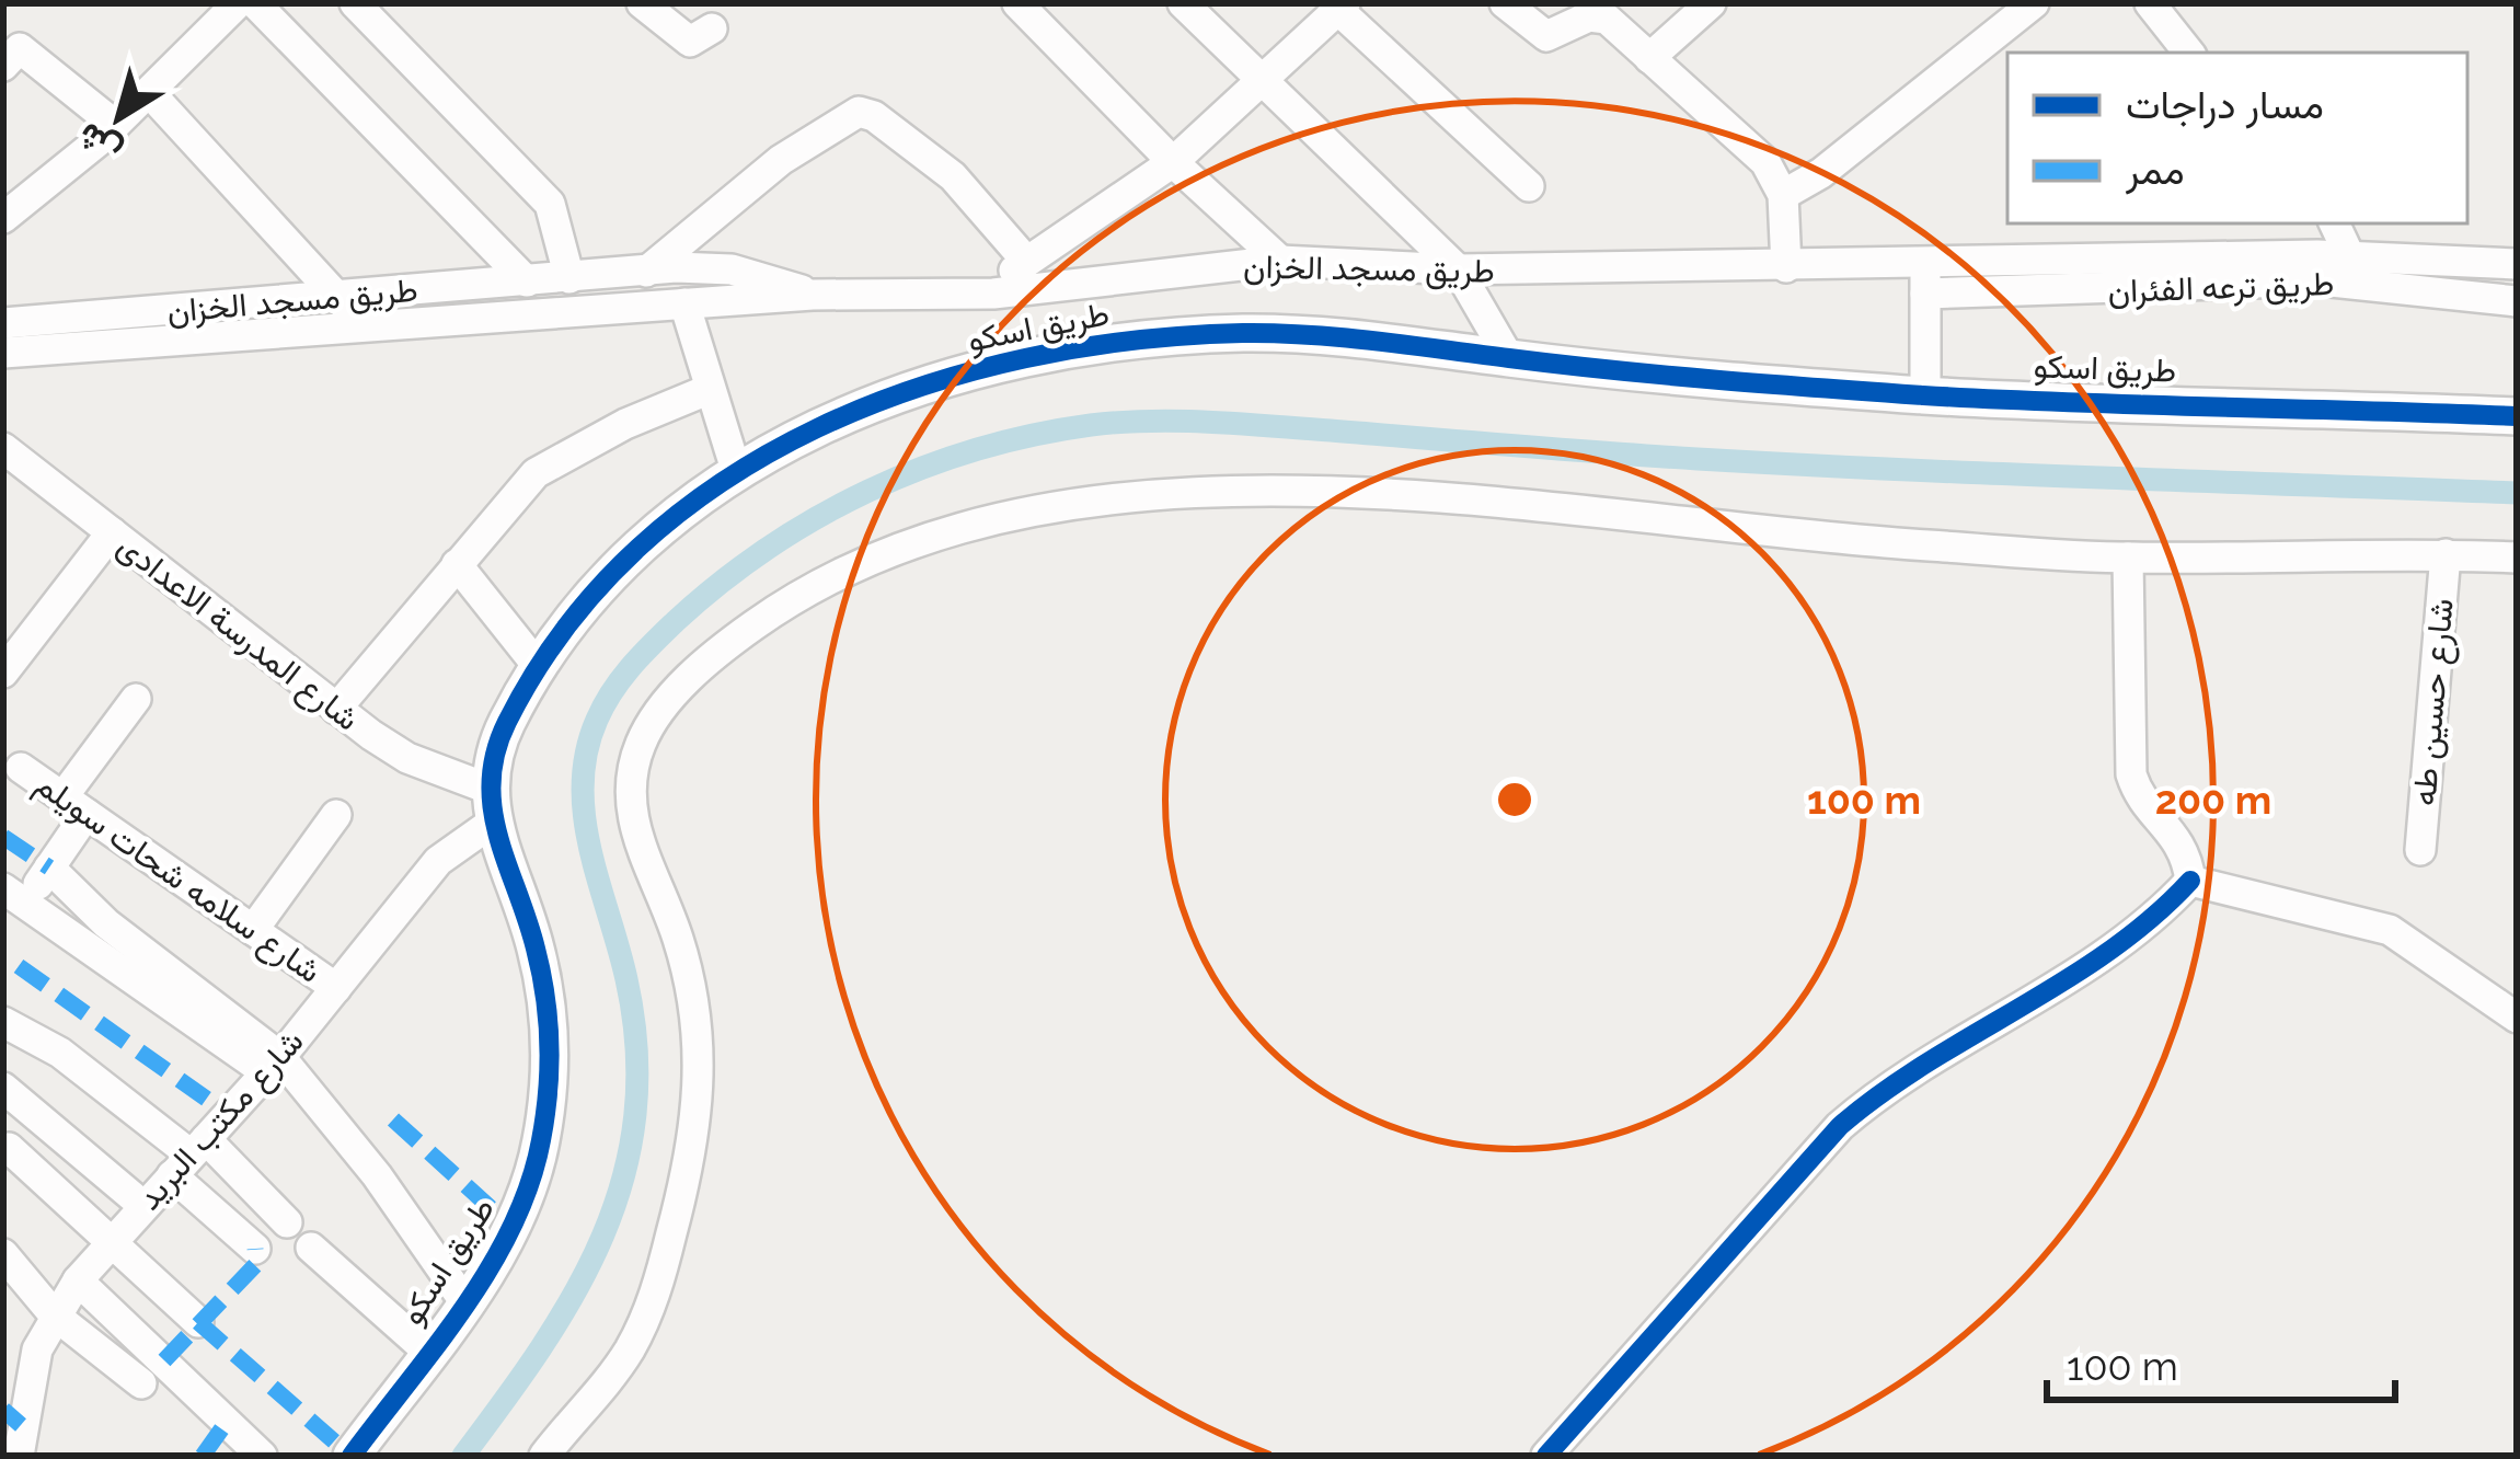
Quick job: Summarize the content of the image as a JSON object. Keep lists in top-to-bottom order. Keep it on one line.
{"streets":{"street":["طريق مسجد الخزان","طريق ترعه الفئران","طريق اسكو","شارع المدرسة الاعدادى","شارع حسين طه","شارع سلامه شحات سويلم","شارع مكتب البريد"]},"crossings":[["طريق مسجد الخزان","طريق ترعه الفئران"],["طريق اسكو","شارع المدرسة الاعدادى"],["طريق اسكو","شارع مكتب البريد"],["شارع المدرسة الاعدادى","شارع مكتب البريد"],["شارع سلامه شحات سويلم","شارع مكتب البريد"]],"legend":["مسار دراجات","ممر"],"scale_bar":"100 m","north":"bottom left","rings":["100 m","200 m"]}
